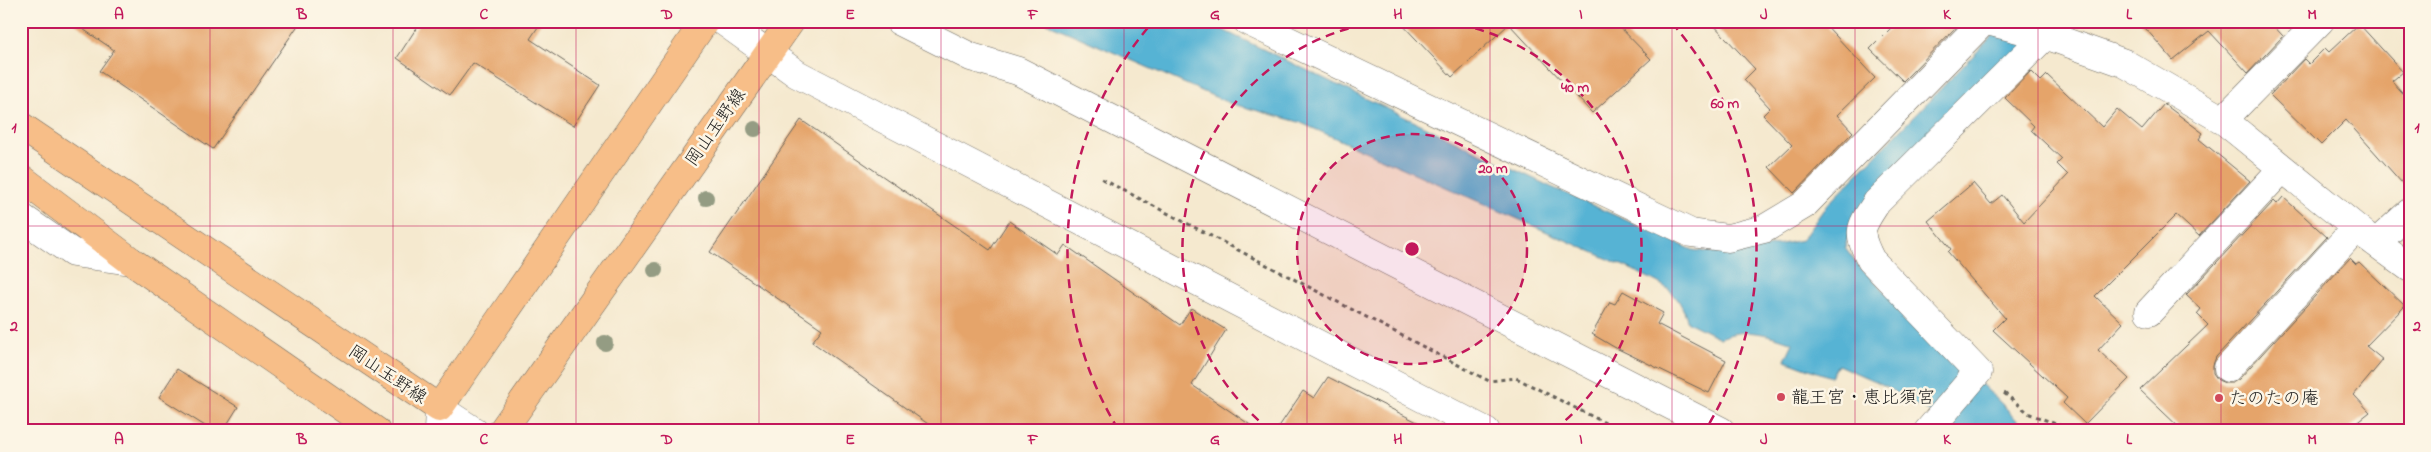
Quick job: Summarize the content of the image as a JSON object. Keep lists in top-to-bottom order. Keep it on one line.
{"streets":{"main road":["岡山玉野線"]},"places":["龍王宮・恵比須宮","たのたの庵"],"grid":{"columns":["A","B","C","D","E","F","G","H","I","J","K","L","M"],"rows":["1","2"]},"rings":["40 m","60 m","20 m"]}
